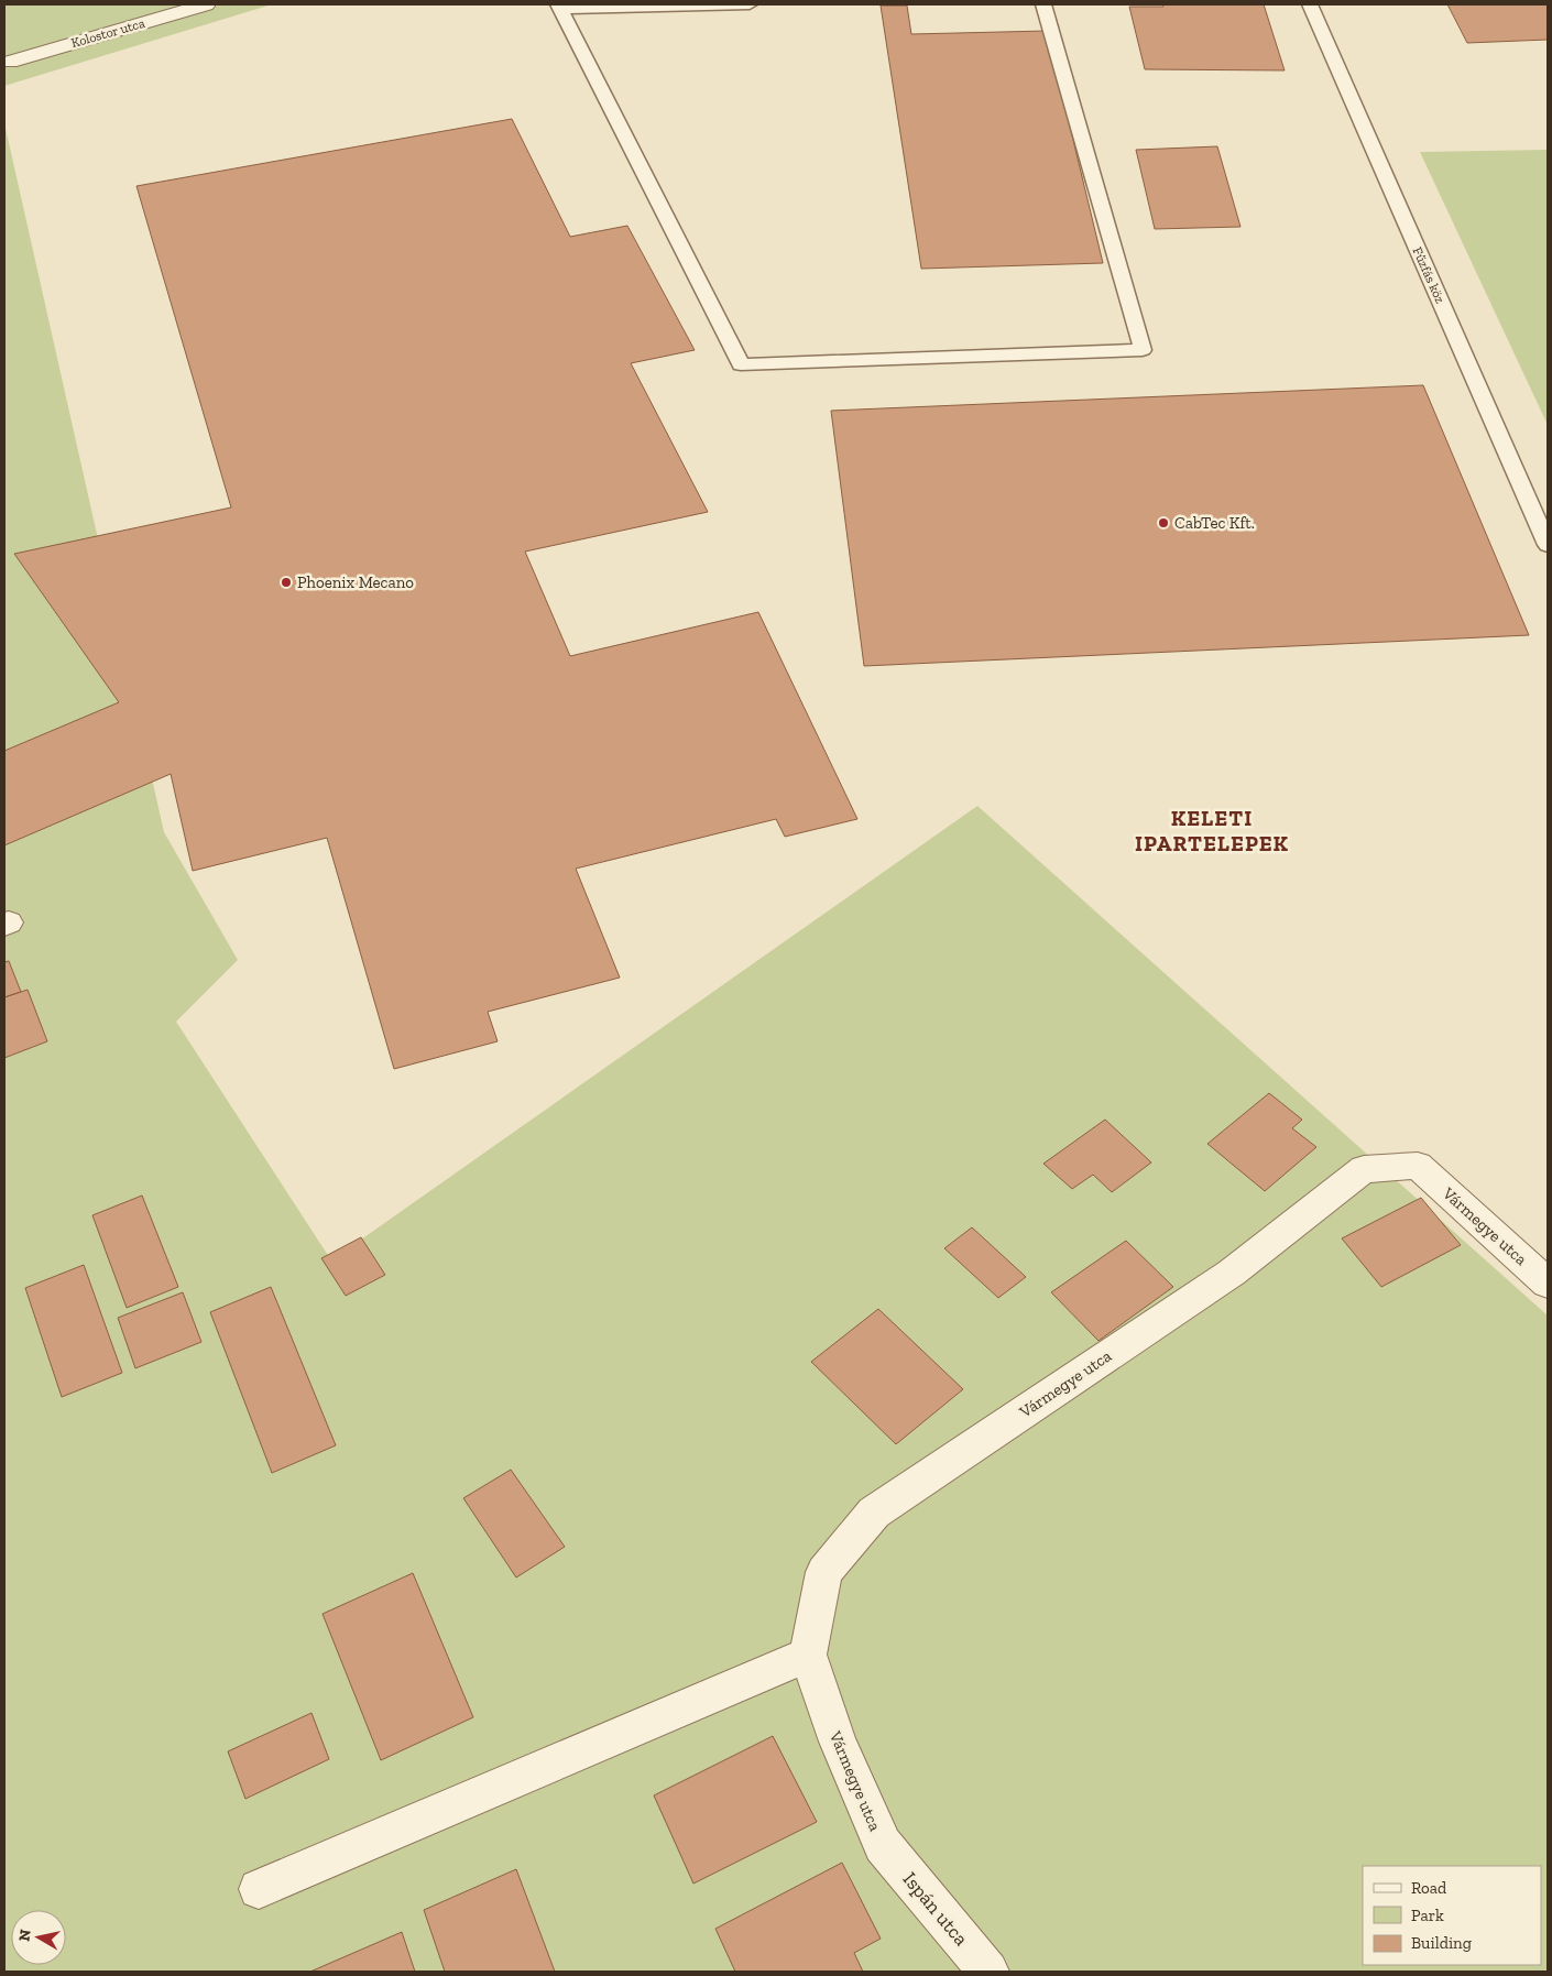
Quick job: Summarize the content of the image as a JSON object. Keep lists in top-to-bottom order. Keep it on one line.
{"streets":{"street":["Kolostor utca","Vármegye utca","Ispán utca"],"lane":["Fűzfás köz"]},"crossings":[["Vármegye utca","Ispán utca"]],"districts":["KELETI IPARTELEPEK"],"places":["CabTec Kft.","Phoenix Mecano"],"legend":["Road","Park","Building"],"north":"left"}
